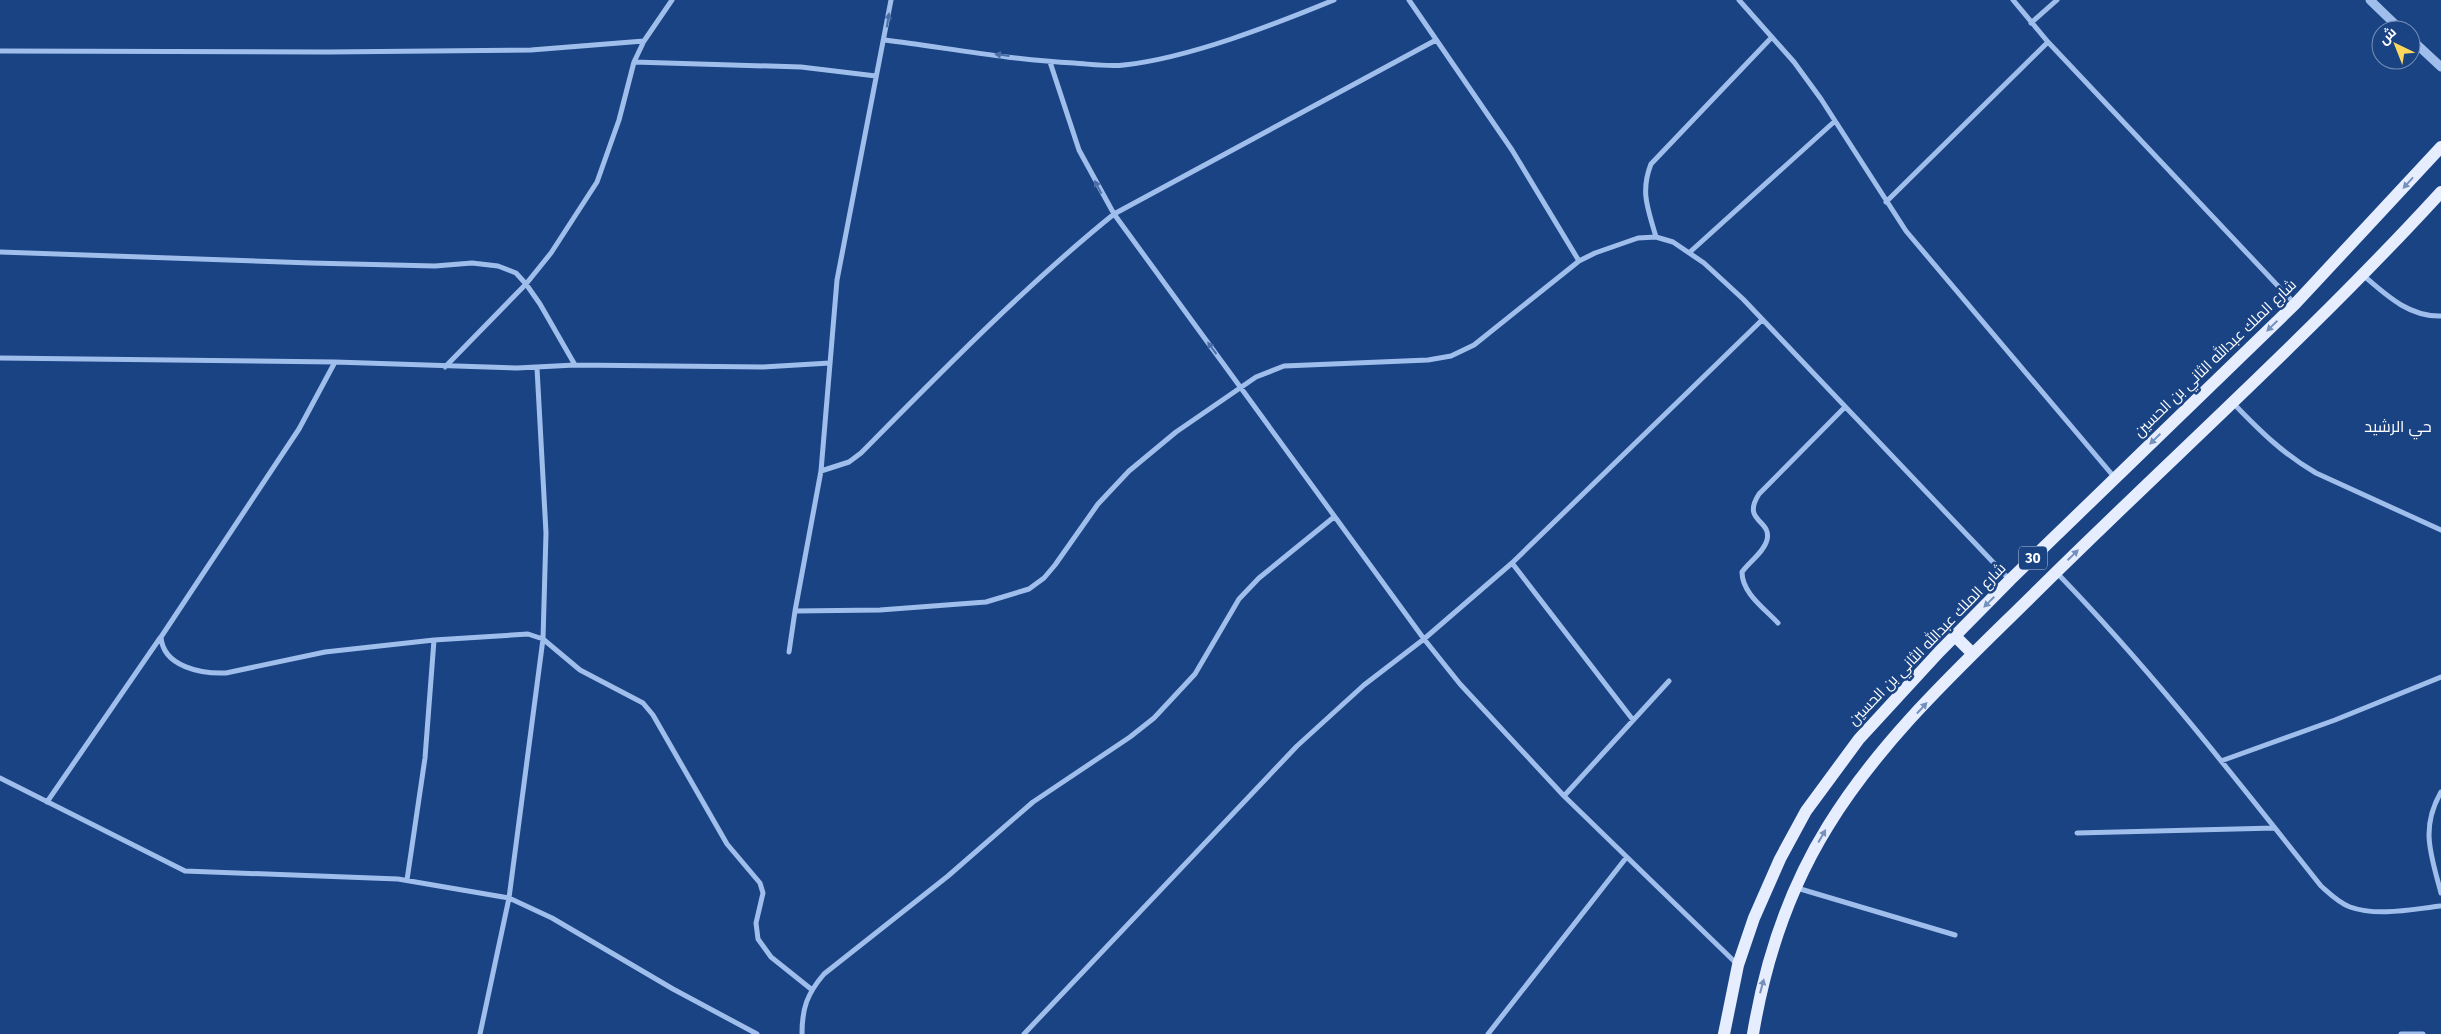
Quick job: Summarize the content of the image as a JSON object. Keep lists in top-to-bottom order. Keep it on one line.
{"streets":{"main road":["شارع الملك عبدالله الثاني بن الحسين","30"]},"districts":["حي الرشيد"],"north":"top left"}
